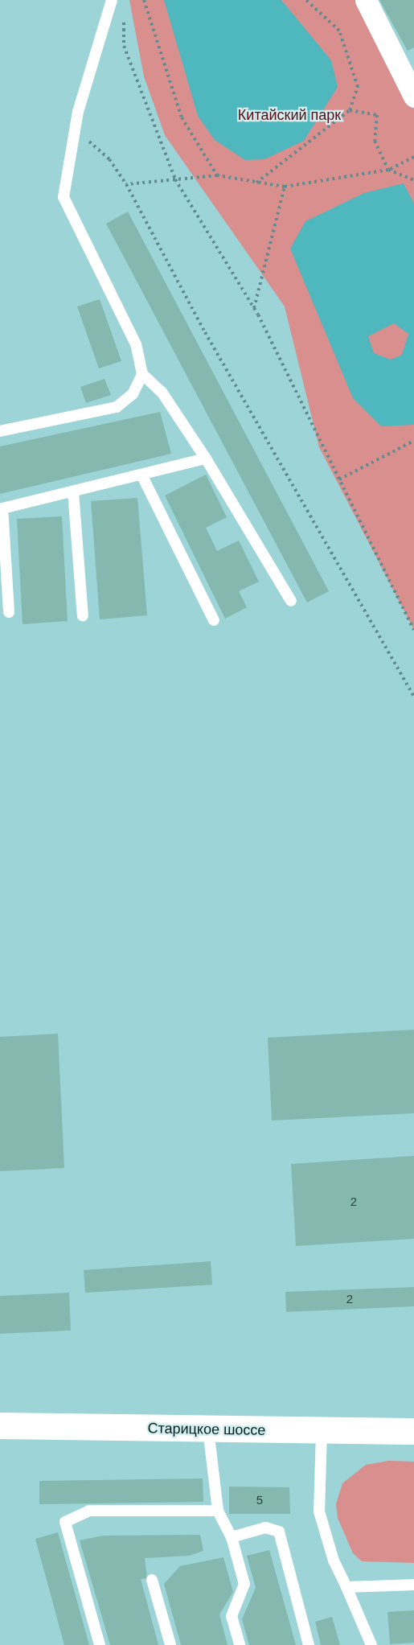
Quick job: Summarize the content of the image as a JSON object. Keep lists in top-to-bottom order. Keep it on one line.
{"streets":{"main road":["Старицкое шоссе"]},"parks":["Китайский парк"],"house_numbers":["2","2","5"]}
